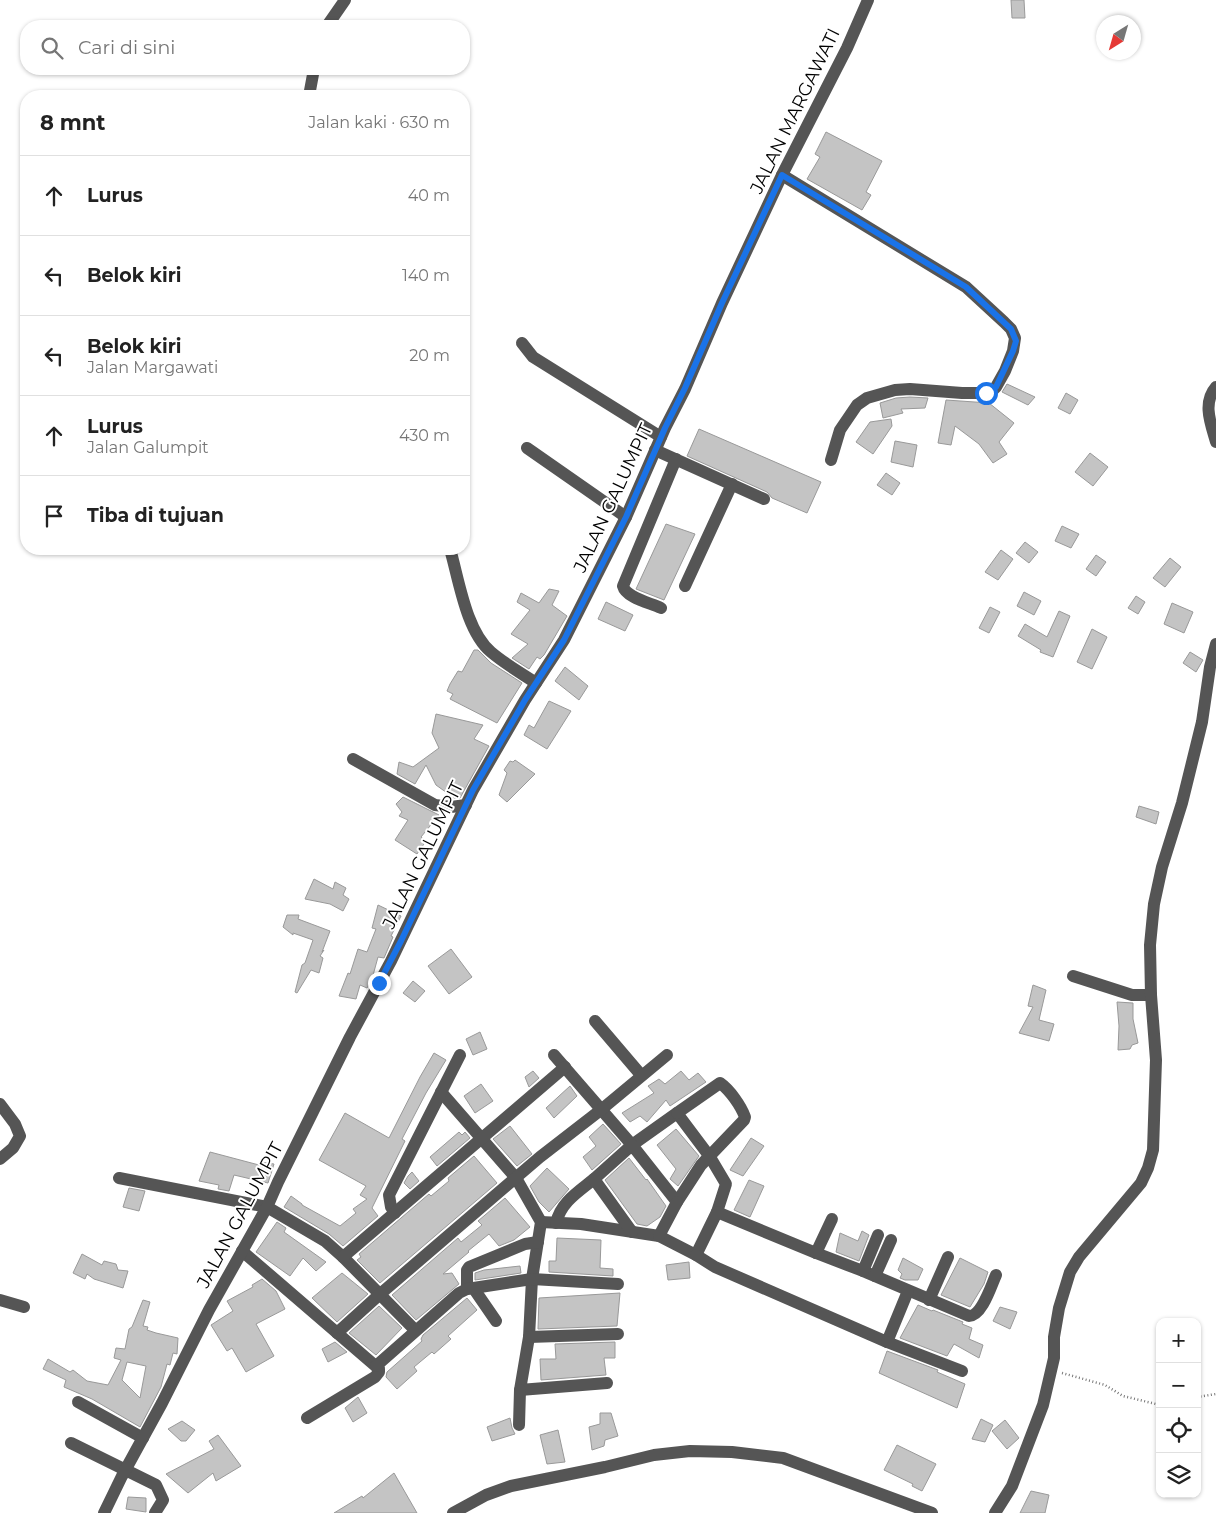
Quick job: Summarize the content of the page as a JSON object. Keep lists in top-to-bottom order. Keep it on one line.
{"streets":{"street":["JALAN MARGAWATI","JALAN GALUMPIT"]},"crossings":[["JALAN MARGAWATI","JALAN GALUMPIT"]],"north":"bottom left","page":{"search":"Cari di sini","heading":["8 mnt","Jalan kaki · 630 m"],"list":[["Lurus","40 m"],["Belok kiri","140 m"],["Belok kiri","Jalan Margawati","20 m"],["Lurus","Jalan Galumpit","430 m"],"Tiba di tujuan"],"map_buttons":["+","−"]}}
